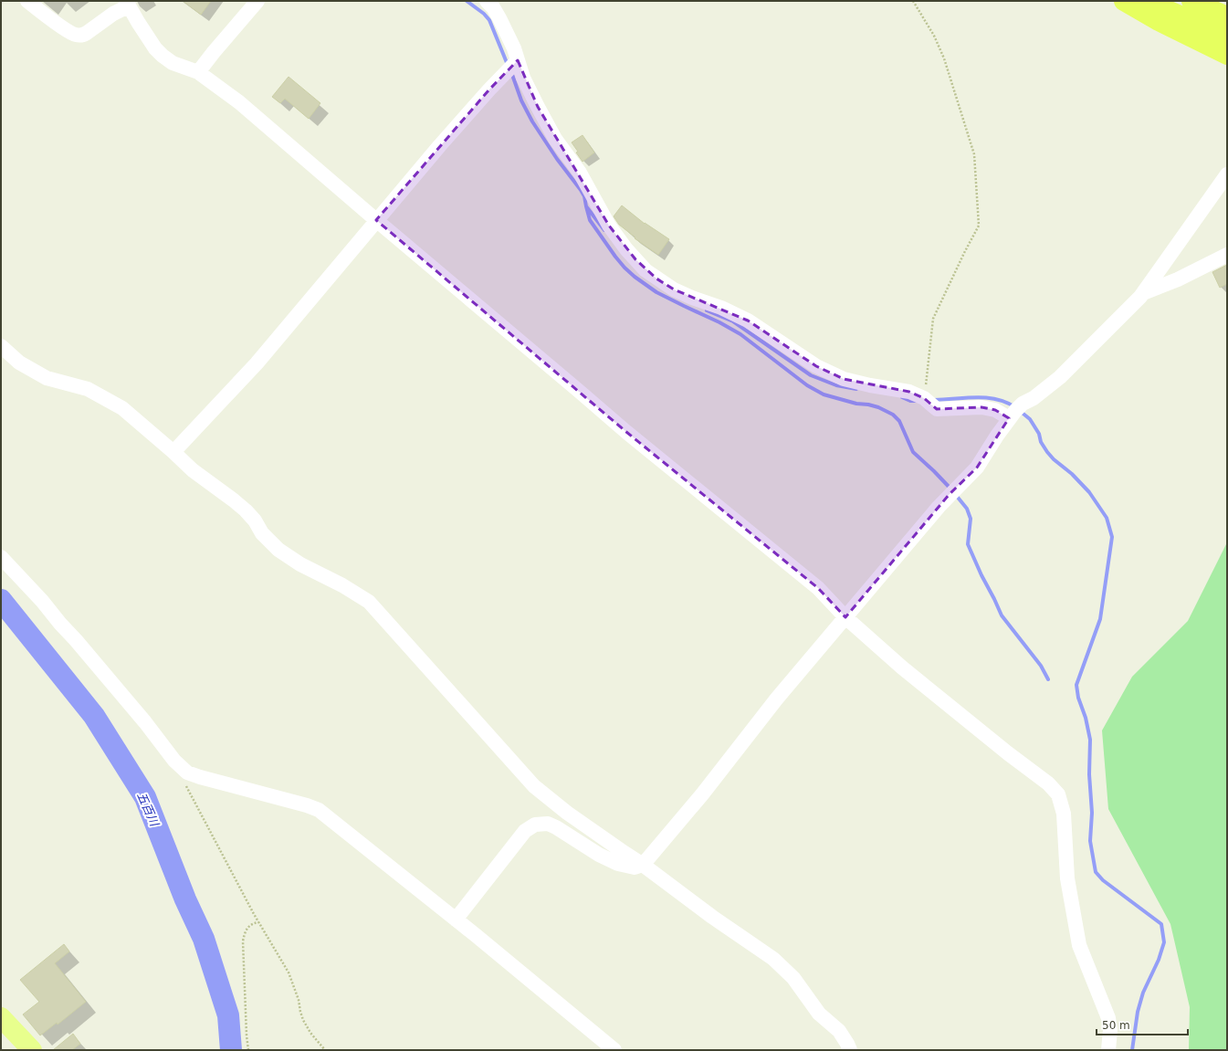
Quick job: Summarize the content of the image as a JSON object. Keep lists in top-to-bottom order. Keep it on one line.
{"water":["五百川"],"scale_bar":"50 m"}
